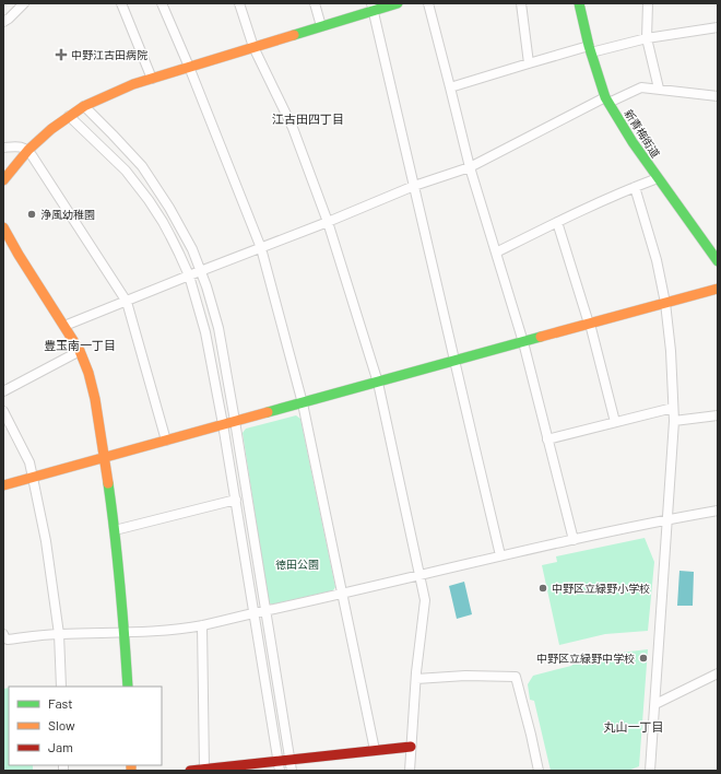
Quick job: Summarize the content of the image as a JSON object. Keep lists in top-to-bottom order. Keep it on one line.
{"streets":{"street":["新青梅街道"]},"districts":["江古田四丁目","豊玉南一丁目","丸山一丁目"],"parks":["徳田公園"],"places":{"health":["中野江古田病院"],"other":["浄風幼稚園","中野区立緑野小学校","中野区立緑野中学校"]},"legend":["Fast","Slow","Jam"]}
